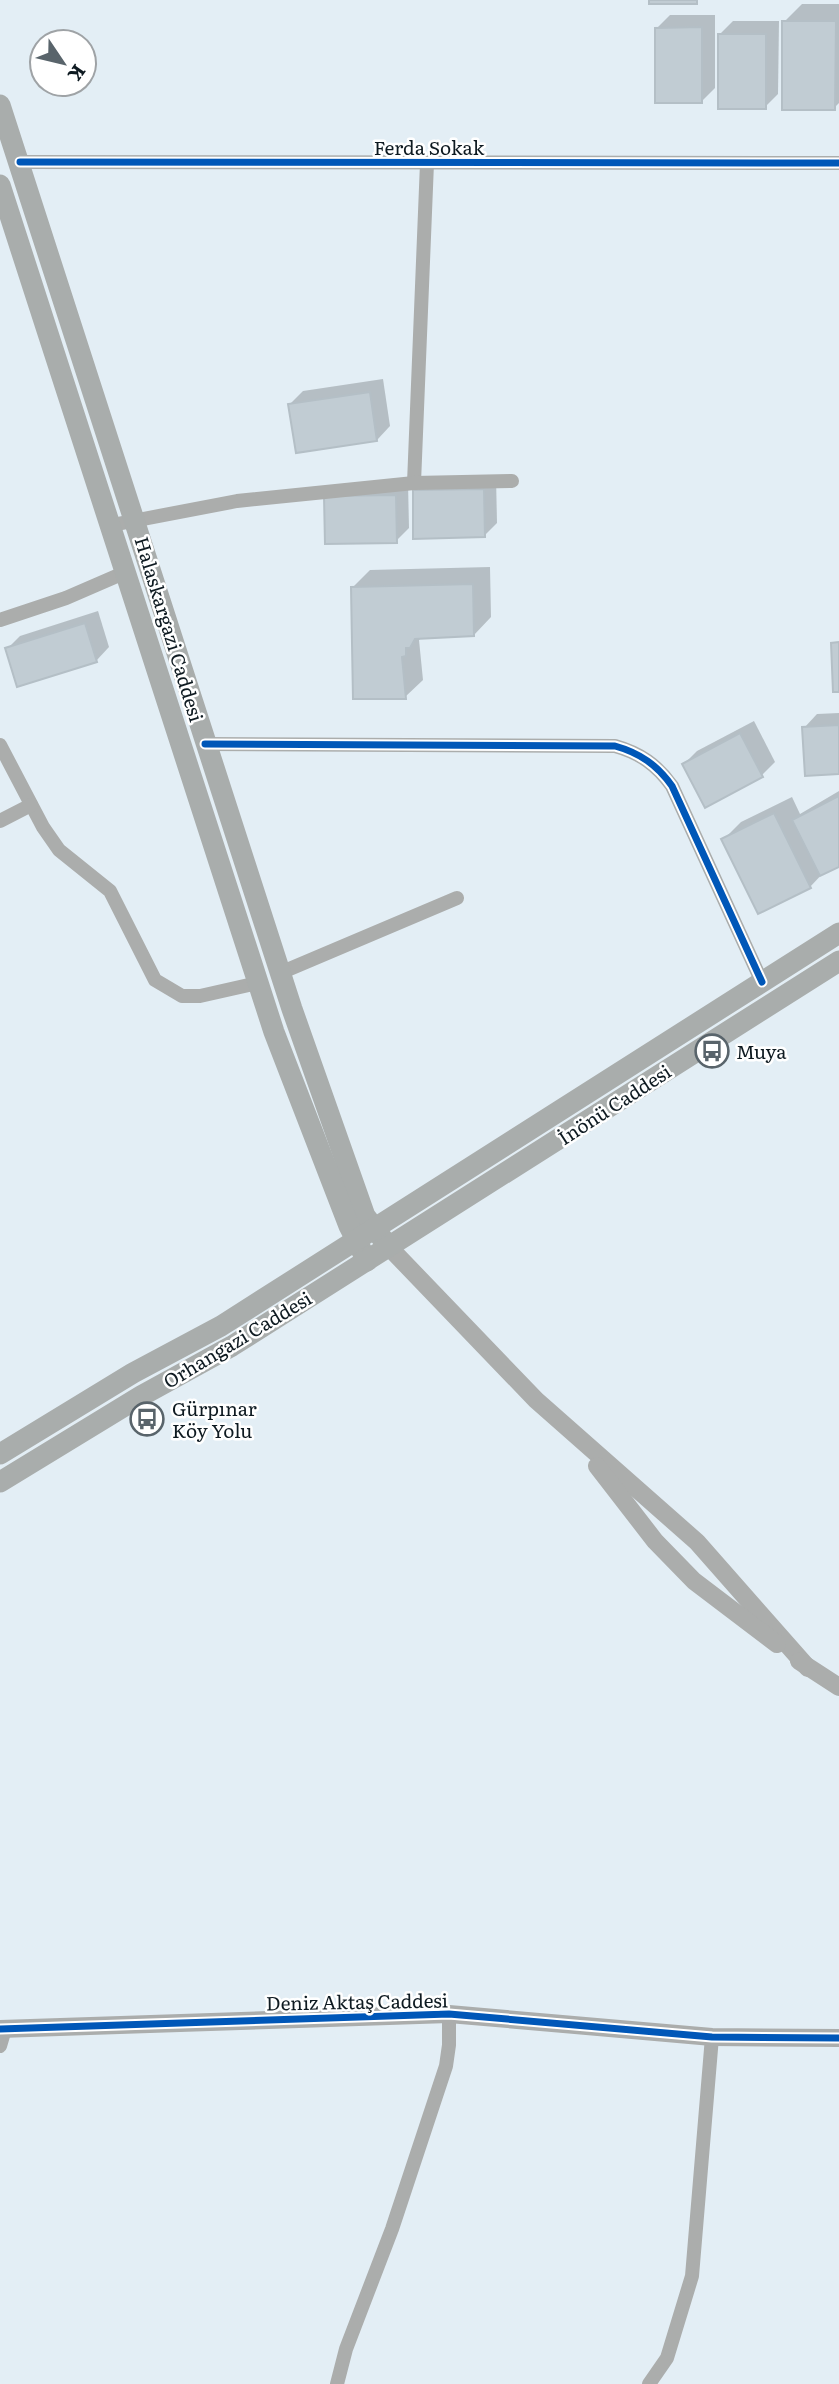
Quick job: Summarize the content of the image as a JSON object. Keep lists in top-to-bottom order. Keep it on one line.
{"streets":{"main road":["Halaskargazi Caddesi","İnönü Caddesi","Orhangazi Caddesi"],"street":["Ferda Sokak","Deniz Aktaş Caddesi"]},"crossings":[["Ferda Sokak","Halaskargazi Caddesi"],["Halaskargazi Caddesi","İnönü Caddesi"],["Halaskargazi Caddesi","Orhangazi Caddesi"],["İnönü Caddesi","Orhangazi Caddesi"]],"places":{"bus stop":["Muya","Gürpınar Köy Yolu"]},"north":"bottom right"}
